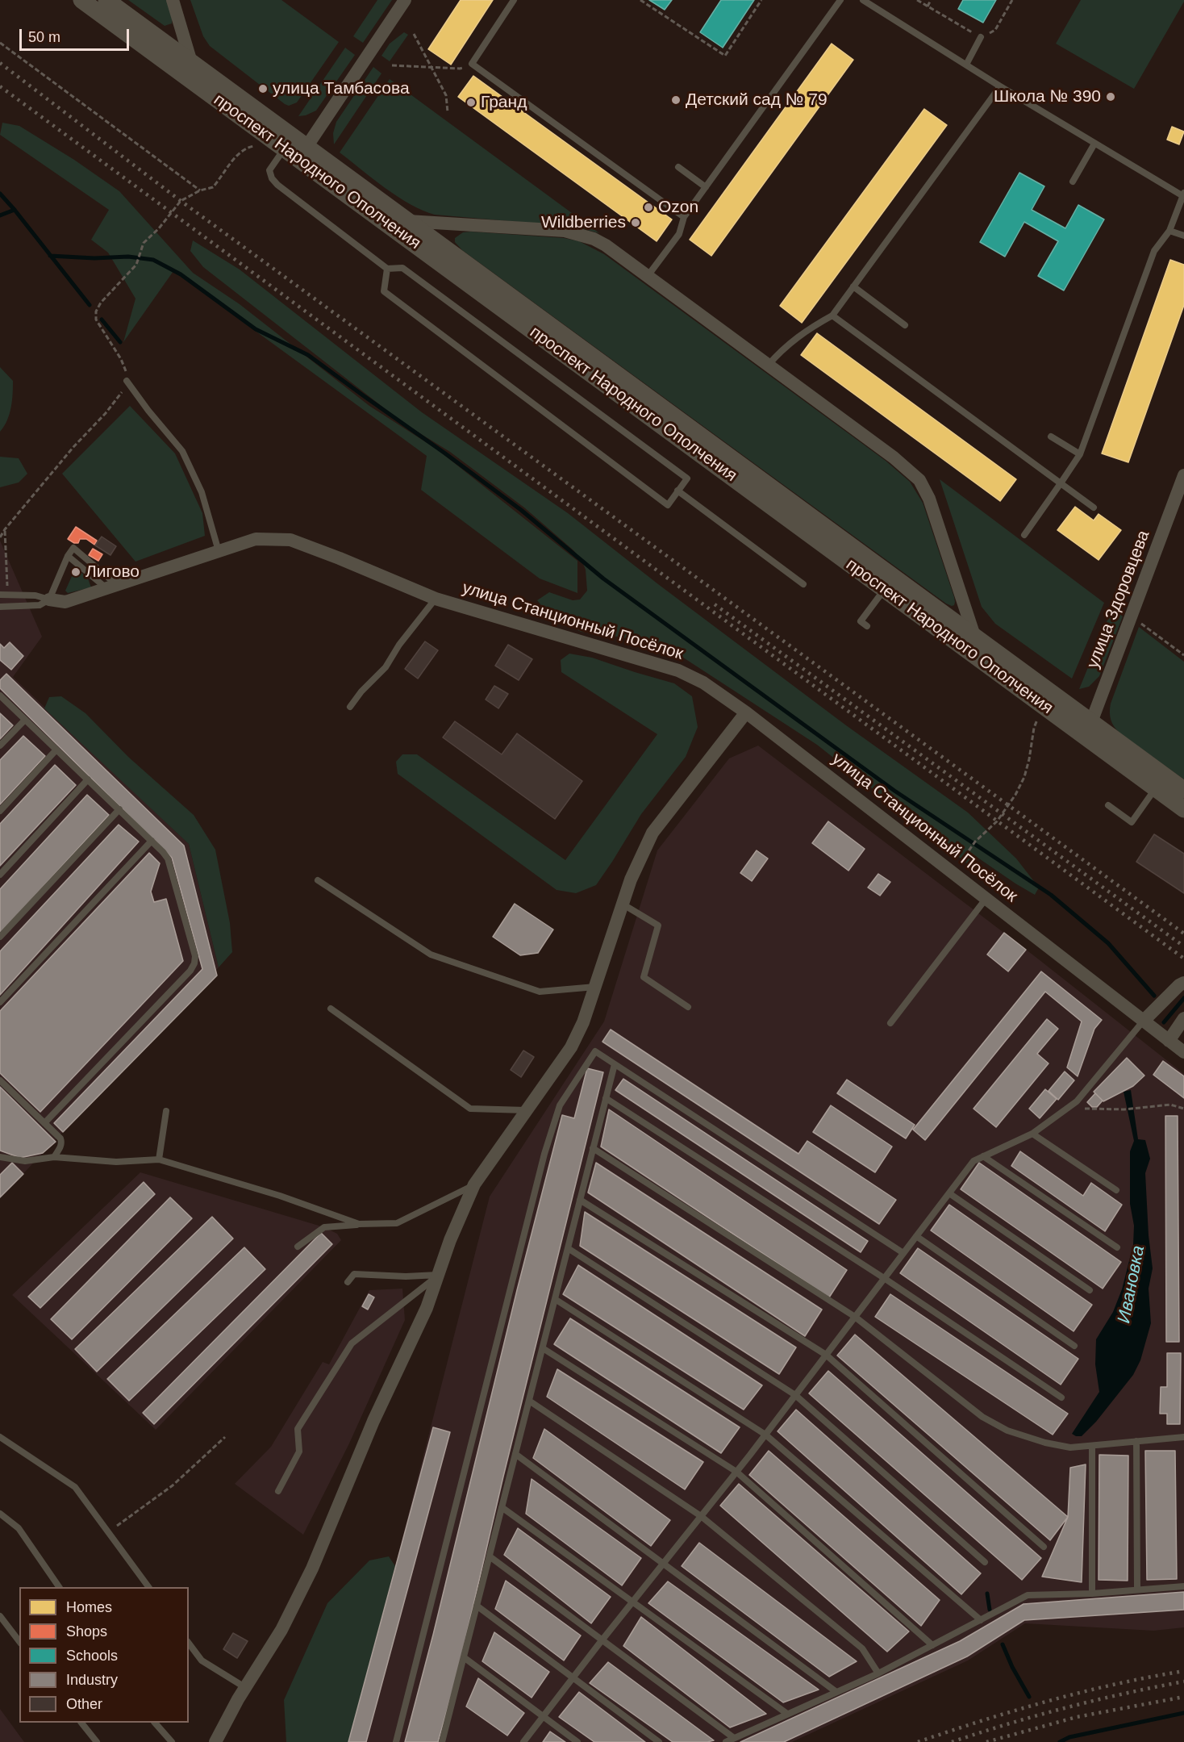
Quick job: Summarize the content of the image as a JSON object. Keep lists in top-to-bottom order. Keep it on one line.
{"streets":{"street":["проспект Народного Ополчения","улица Здоровцева","улица Станционный Посёлок"]},"crossings":[["проспект Народного Ополчения","улица Здоровцева"]],"water":["Ивановка"],"places":["улица Тамбасова","Школа № 390","Детский сад № 79","Гранд","Ozon","Wildberries","Лигово"],"legend":["Homes","Shops","Schools","Industry","Other"],"scale_bar":"50 m"}
